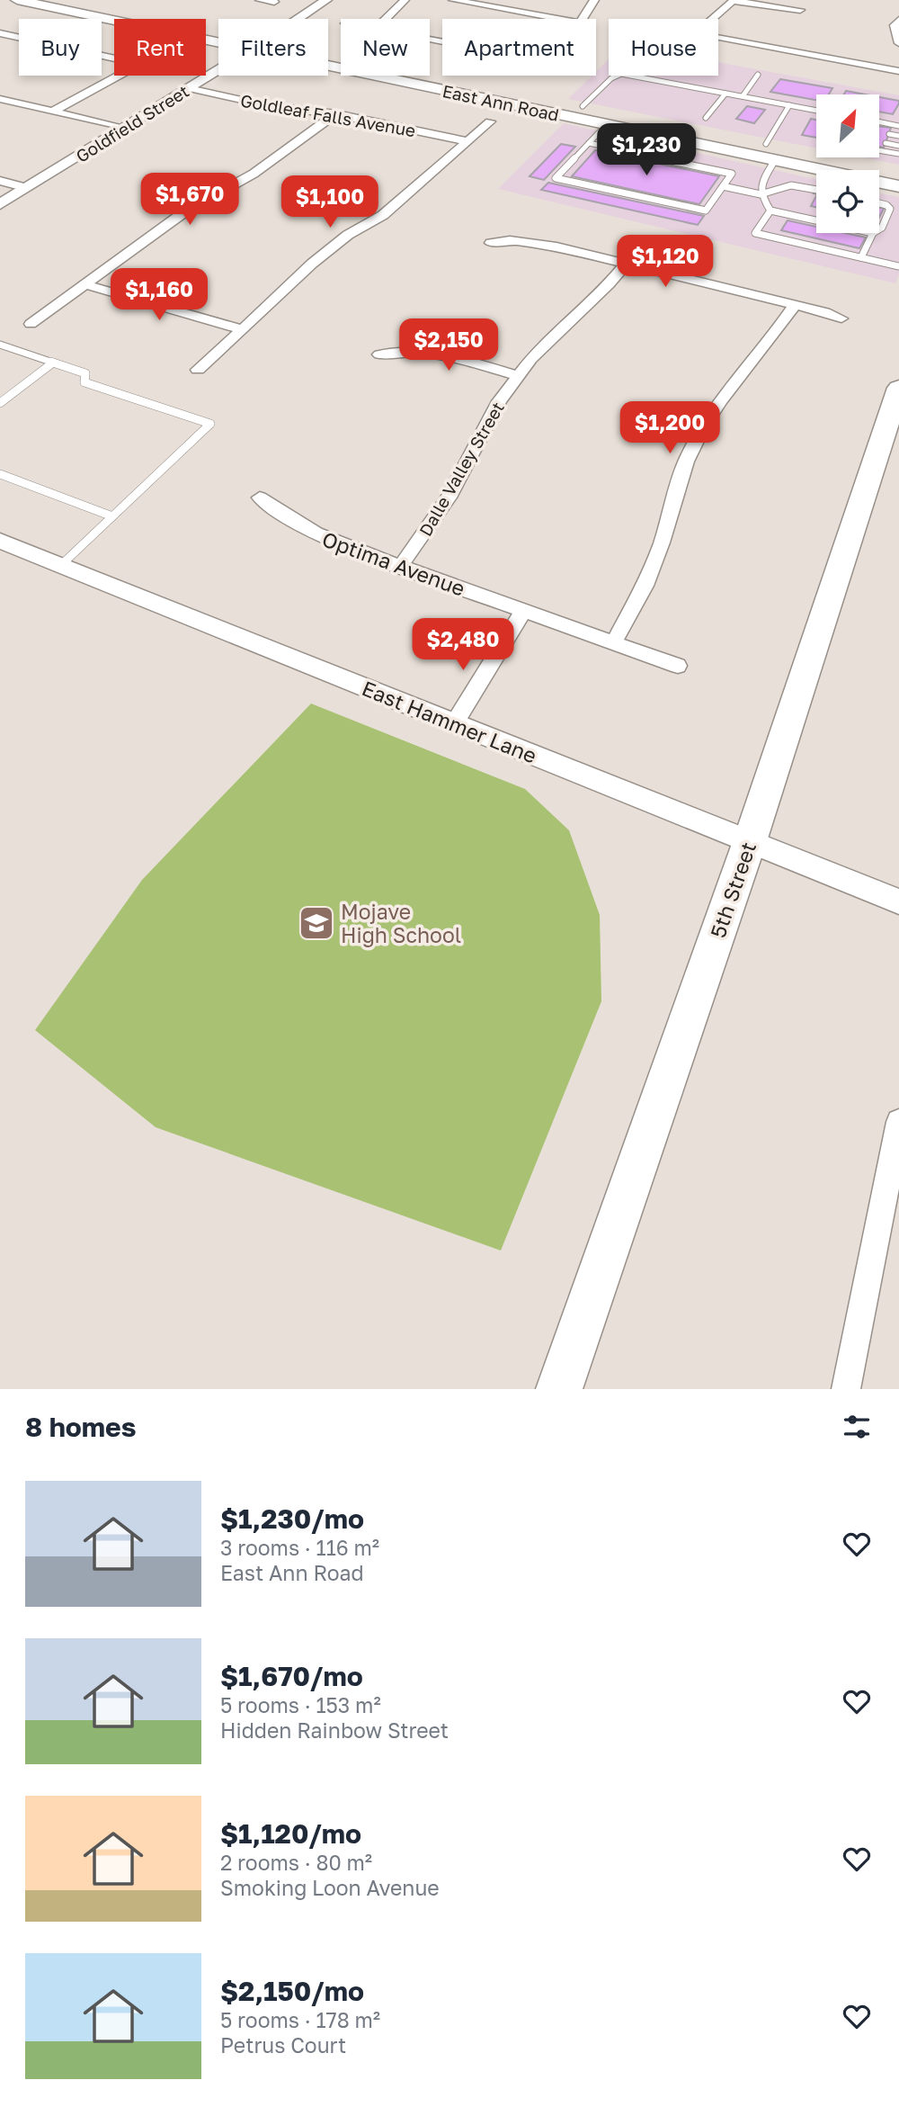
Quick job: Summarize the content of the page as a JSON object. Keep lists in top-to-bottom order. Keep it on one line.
{"streets":{"main road":["East Ann Road","5th Street"],"street":["Goldleaf Falls Avenue","Goldfield Street","Dalle Valley Street","Optima Avenue","East Hammer Lane"]},"crossings":[["Goldleaf Falls Avenue","Goldfield Street"],["Dalle Valley Street","Optima Avenue"],["East Hammer Lane","5th Street"]],"places":{"school or university":["Mojave High School"]},"north":"top right","page":{"chip":["Buy","Rent","Filters","New","Apartment","House"],"price":["$1,230","$1,670","$1,100","$1,120","$1,160","$2,150","$1,200","$2,480"],"heading":"8 homes","list":[{"name":"$1,230/mo","note":"3 rooms · 116 m² · East Ann Road"},{"name":"$1,670/mo","note":"5 rooms · 153 m² · Hidden Rainbow Street"},{"name":"$1,120/mo","note":"2 rooms · 80 m² · Smoking Loon Avenue"},{"name":"$2,150/mo","note":"5 rooms · 178 m² · Petrus Court"}]}}
